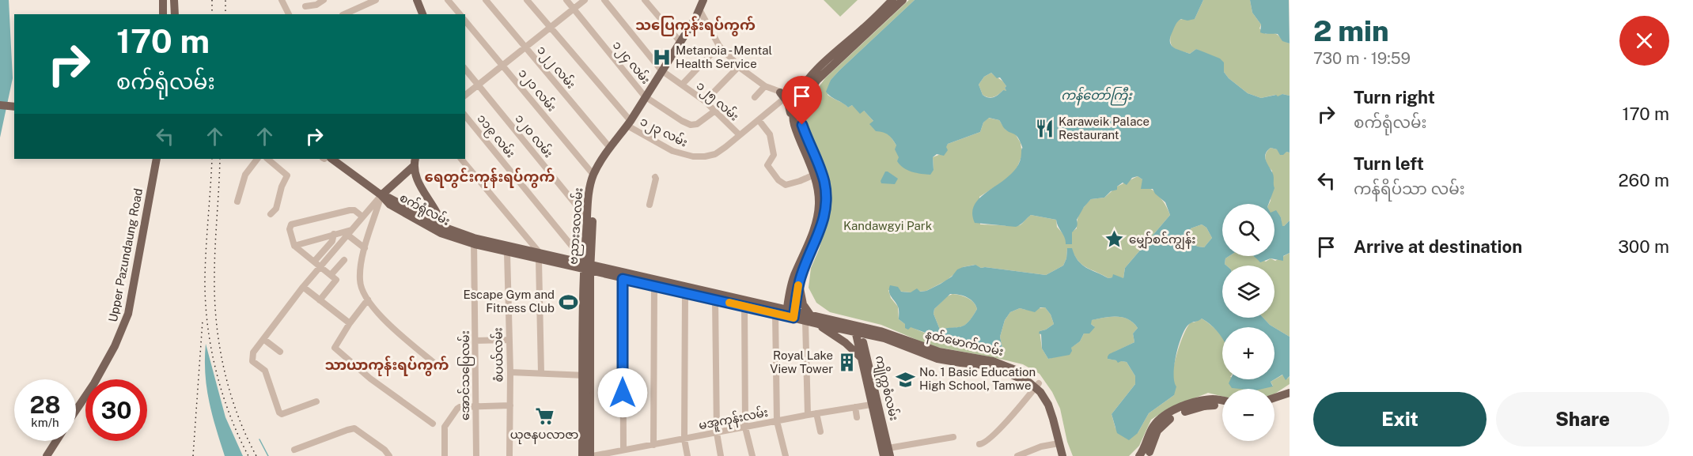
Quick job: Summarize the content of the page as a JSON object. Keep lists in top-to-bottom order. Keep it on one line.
{"streets":{"main road":["စက်ရုံလမ်း","ဗညားဒလလမ်း","Upper Pazundaung Road","နတ်မောက်လမ်း","ကျိုက္ကစံလမ်း"],"street":["၁၂၄ လမ်း","၁၂၂ လမ်း","၁၂၁ လမ်း","၁၂၅ လမ်း","၁၂၃ လမ်း","၁၁၉ လမ်း","၁၂၀ လမ်း","စံပယ်လမ်း","အောင်သပြေလမ်း","မအူကုန်းလမ်း"]},"crossings":[["၁၂၄ လမ်း","၁၂၅ လမ်း"],["၁၂၂ လမ်း","ဗညားဒလလမ်း"],["၁၂၁ လမ်း","ဗညားဒလလမ်း"],["၁၂၅ လမ်း","၁၂၃ လမ်း"],["၁၁၉ လမ်း","စက်ရုံလမ်း"],["၁၁၉ လမ်း","ဗညားဒလလမ်း"],["၁၂၀ လမ်း","ဗညားဒလလမ်း"],["စက်ရုံလမ်း","ဗညားဒလလမ်း"],["စက်ရုံလမ်း","နတ်မောက်လမ်း"],["စက်ရုံလမ်း","စံပယ်လမ်း"],["စက်ရုံလမ်း","အောင်သပြေလမ်း"],["စက်ရုံလမ်း","ကျိုက္ကစံလမ်း"],["ဗညားဒလလမ်း","မအူကုန်းလမ်း"],["နတ်မောက်လမ်း","ကျိုက္ကစံလမ်း"],["ကျိုက္ကစံလမ်း","မအူကုန်းလမ်း"]],"districts":["သပြေကုန်းရပ်ကွက်","ရေတွင်းကုန်းရပ်ကွက်","သာယာကုန်းရပ်ကွက်"],"water":["ကန်တော်ကြီး"],"parks":["Kandawgyi Park"],"places":{"hospital":["Metanoia - Mental Health Service"],"restaurant":["Karaweik Palace Restaurant"],"place":["မျှော်စင်ကျွန်း"],"sports":["Escape Gym and Fitness Club"],"building":["Royal Lake View Tower"],"school or university":["No. 1 Basic Education High School, Tamwe"],"supermarket":["ယုဇနပလာဇာ"]},"page":{"heading":["2 min","730 m · 19:59"],"turn":["170 m","စက်ရုံလမ်း"],"list":[{"name":"Turn right","note":"စက်ရုံလမ်း","value":"170 m"},{"name":"Turn left","note":"ကန်ရိပ်သာ လမ်း","value":"260 m"},{"name":"Arrive at destination","value":"300 m"}],"map_buttons":["+","−"],"speed":"28 km/h","limit":"30","buttons":["Exit","Share"]}}
